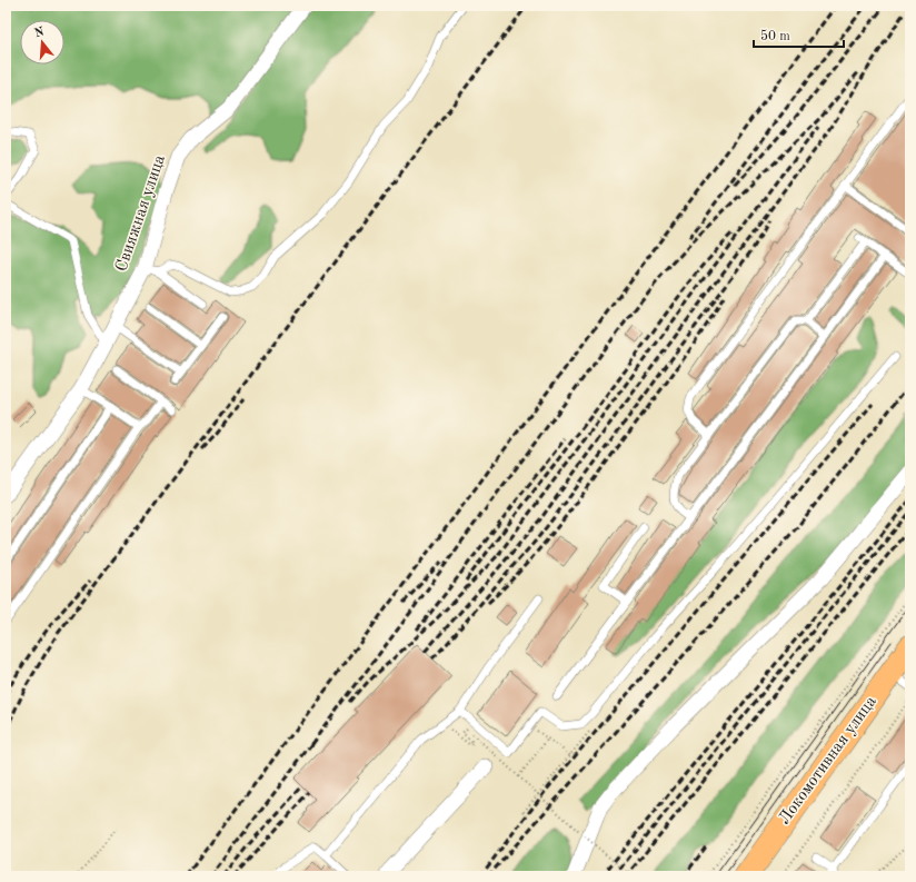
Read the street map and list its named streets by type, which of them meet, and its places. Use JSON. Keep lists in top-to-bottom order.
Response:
{
  "streets": {
    "main road": ["Локомотивная улица"],
    "street": ["Свияжная улица"]
  },
  "scale_bar": "50 m",
  "north": "top"
}
